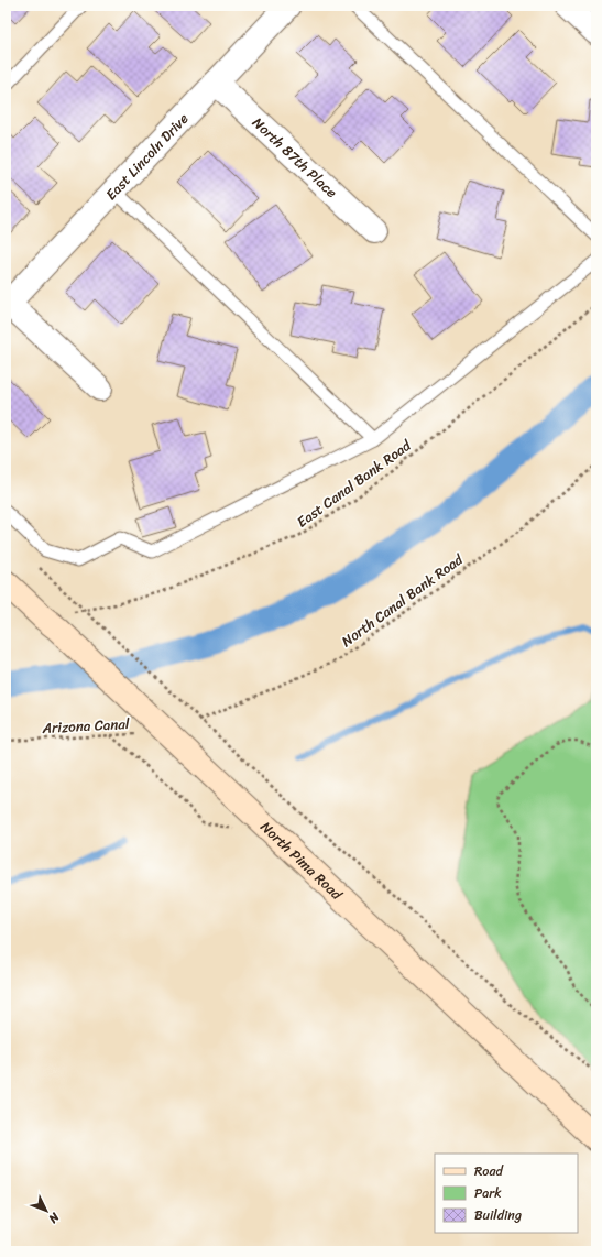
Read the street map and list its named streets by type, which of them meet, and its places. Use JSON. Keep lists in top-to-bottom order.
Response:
{
  "streets": {
    "main road": ["North Pima Road"],
    "street": ["East Lincoln Drive", "North 87th Place"],
    "path": ["East Canal Bank Road", "North Canal Bank Road", "Arizona Canal"]
  },
  "crossings": [
    ["East Lincoln Drive", "North 87th Place"],
    ["Arizona Canal", "North Pima Road"]
  ],
  "legend": ["Road", "Park", "Building"],
  "north": "bottom right"
}
